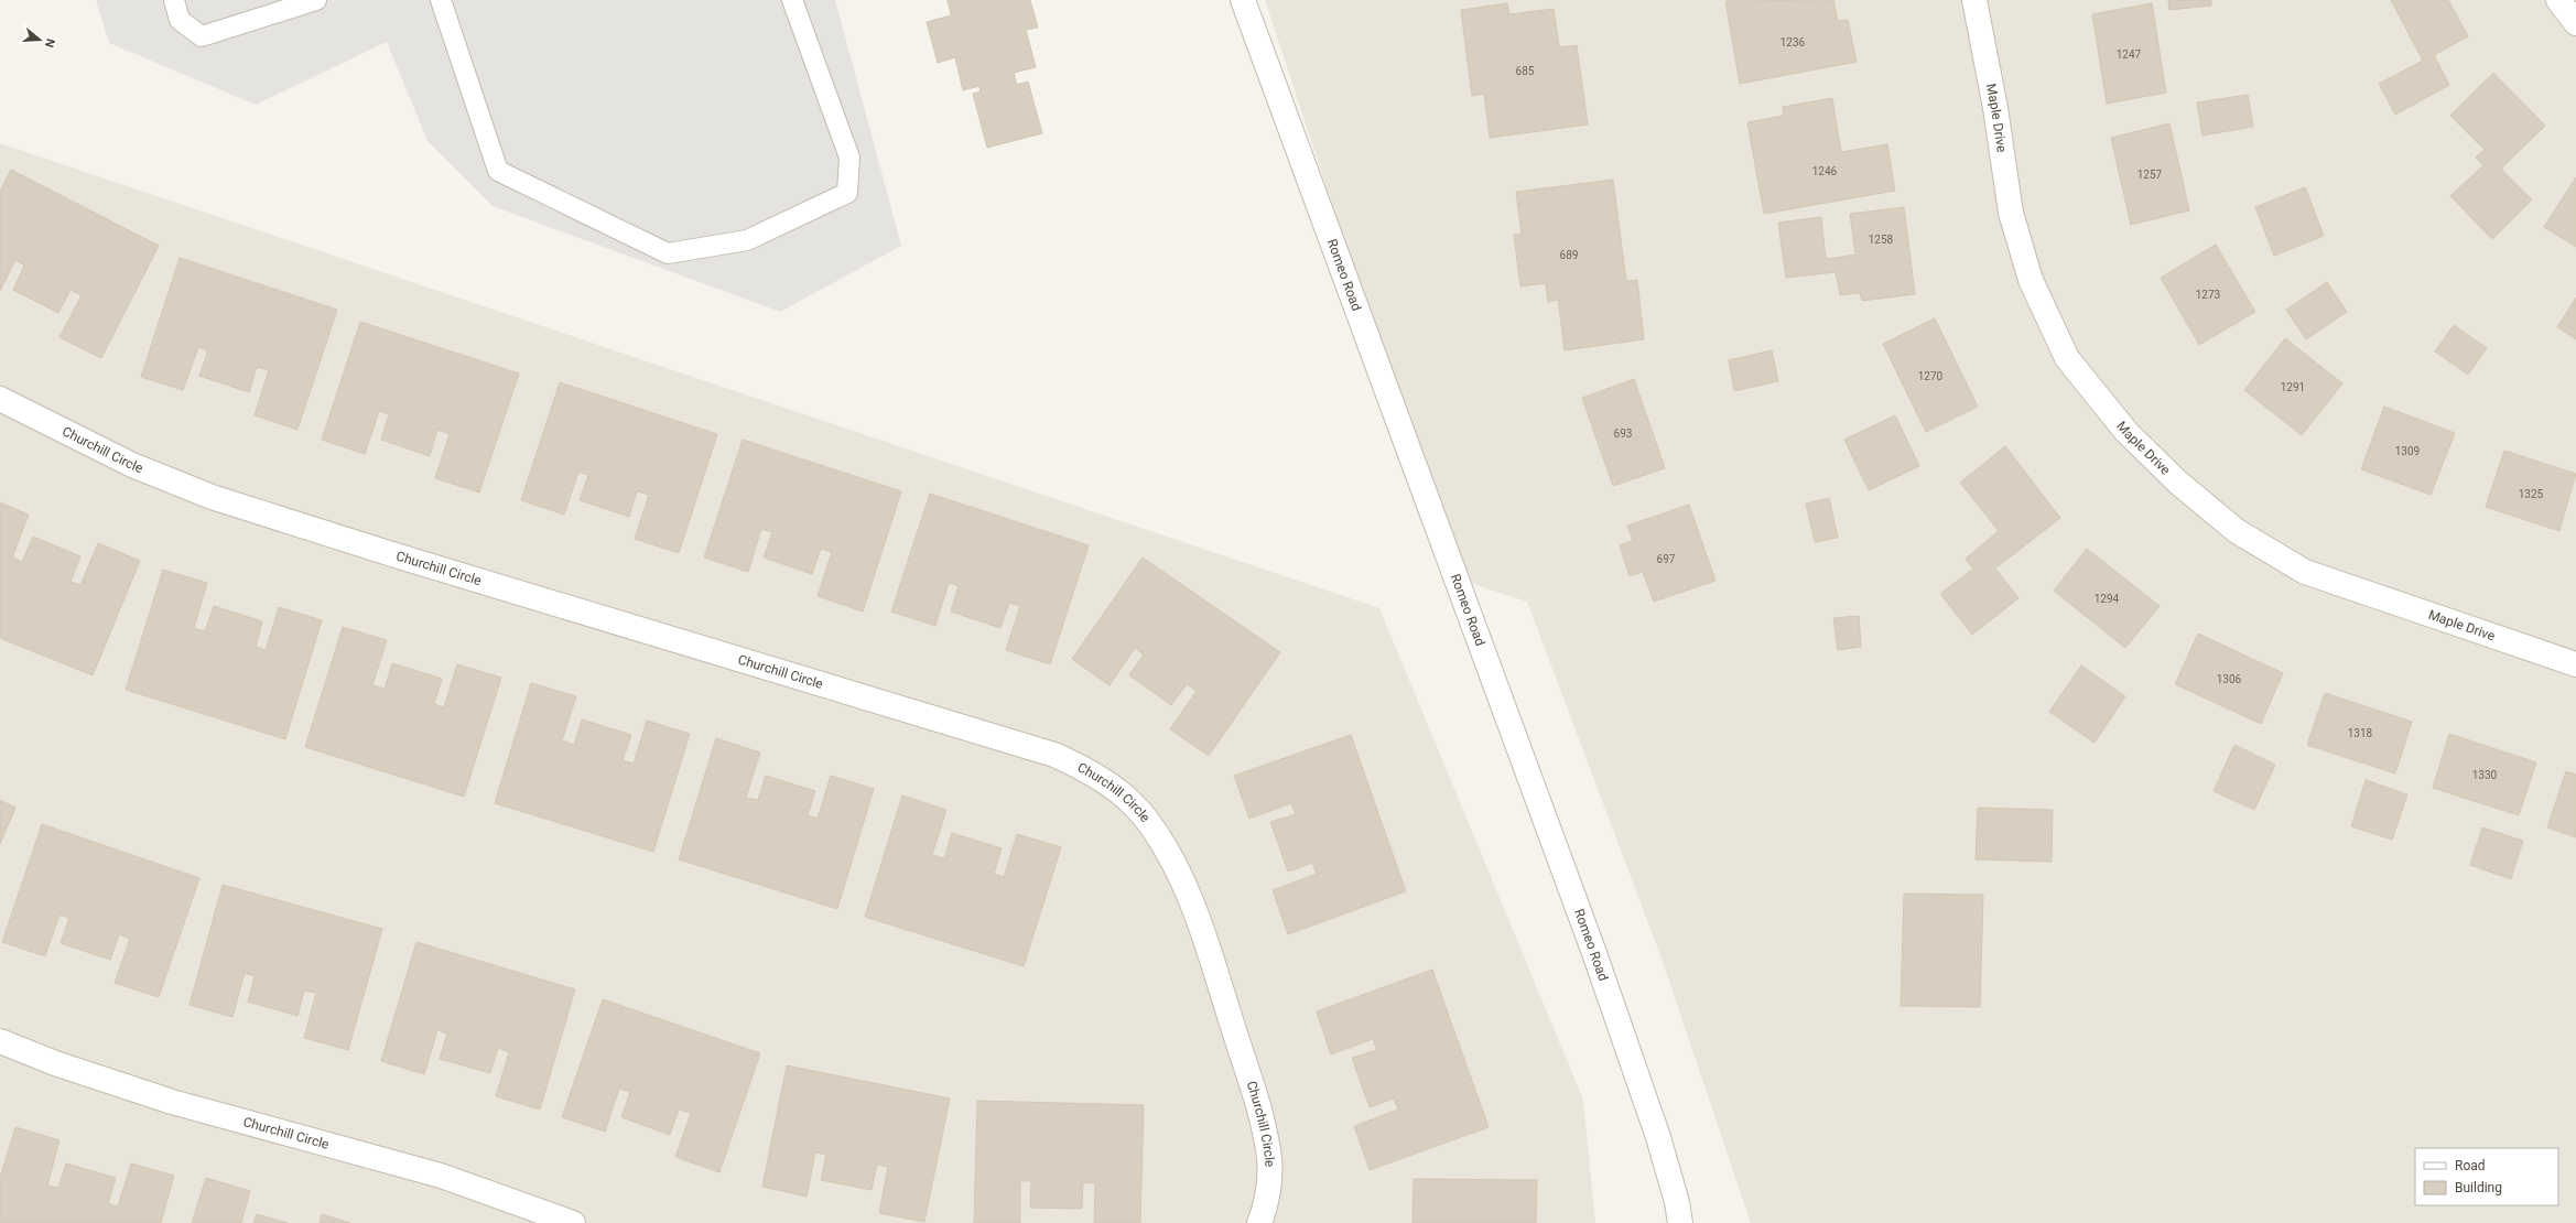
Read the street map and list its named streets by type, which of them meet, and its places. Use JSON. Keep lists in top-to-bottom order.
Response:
{
  "streets": {
    "street": ["Maple Drive", "Romeo Road", "Churchill Circle"]
  },
  "house_numbers": [
    "1236",
    "1247",
    "685",
    "1246",
    "1257",
    "1258",
    "689",
    "1273",
    "1270",
    "1291",
    "693",
    "1309",
    "1325",
    "697",
    "1294",
    "1306",
    "1318",
    "1330"
  ],
  "legend": ["Road", "Building"],
  "north": "right"
}
